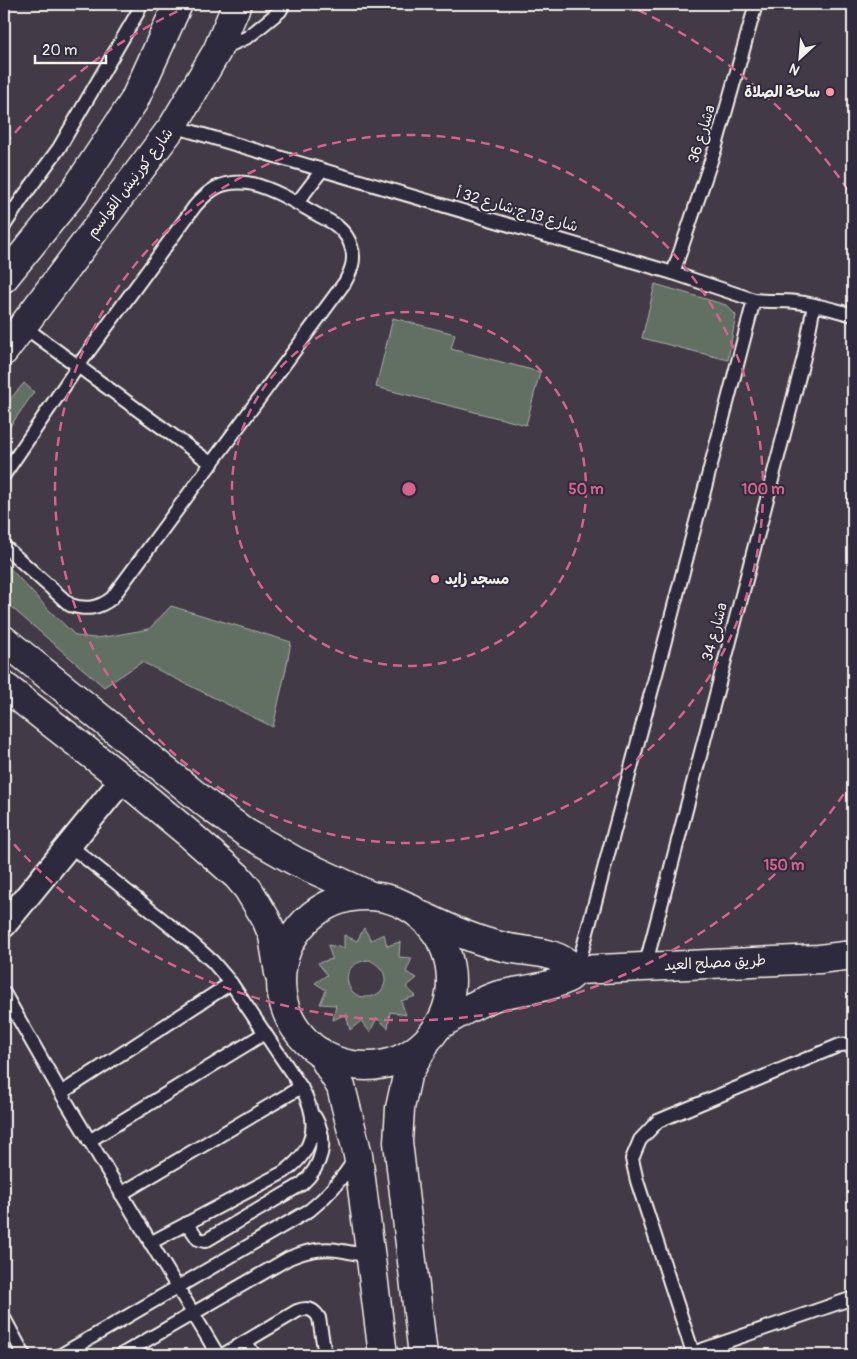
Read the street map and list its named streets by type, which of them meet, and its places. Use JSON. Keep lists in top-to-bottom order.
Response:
{
  "streets": {
    "street": ["شارع كورنيش القواسم", "طريق مصلح العيد"],
    "lane": ["شارع 36a", "شارع 13 ج;شارع 32 أ", "شارع 34a"]
  },
  "crossings": [
    ["شارع 36a", "شارع 13 ج;شارع 32 أ"],
    ["شارع كورنيش القواسم", "شارع 13 ج;شارع 32 أ"],
    ["شارع 13 ج;شارع 32 أ", "شارع 34a"],
    ["شارع 34a", "طريق مصلح العيد"]
  ],
  "places": ["ساحة الصلاة", "مسجد زايد"],
  "scale_bar": "20 m",
  "north": "bottom left",
  "rings": ["50 m", "100 m", "150 m"]
}
